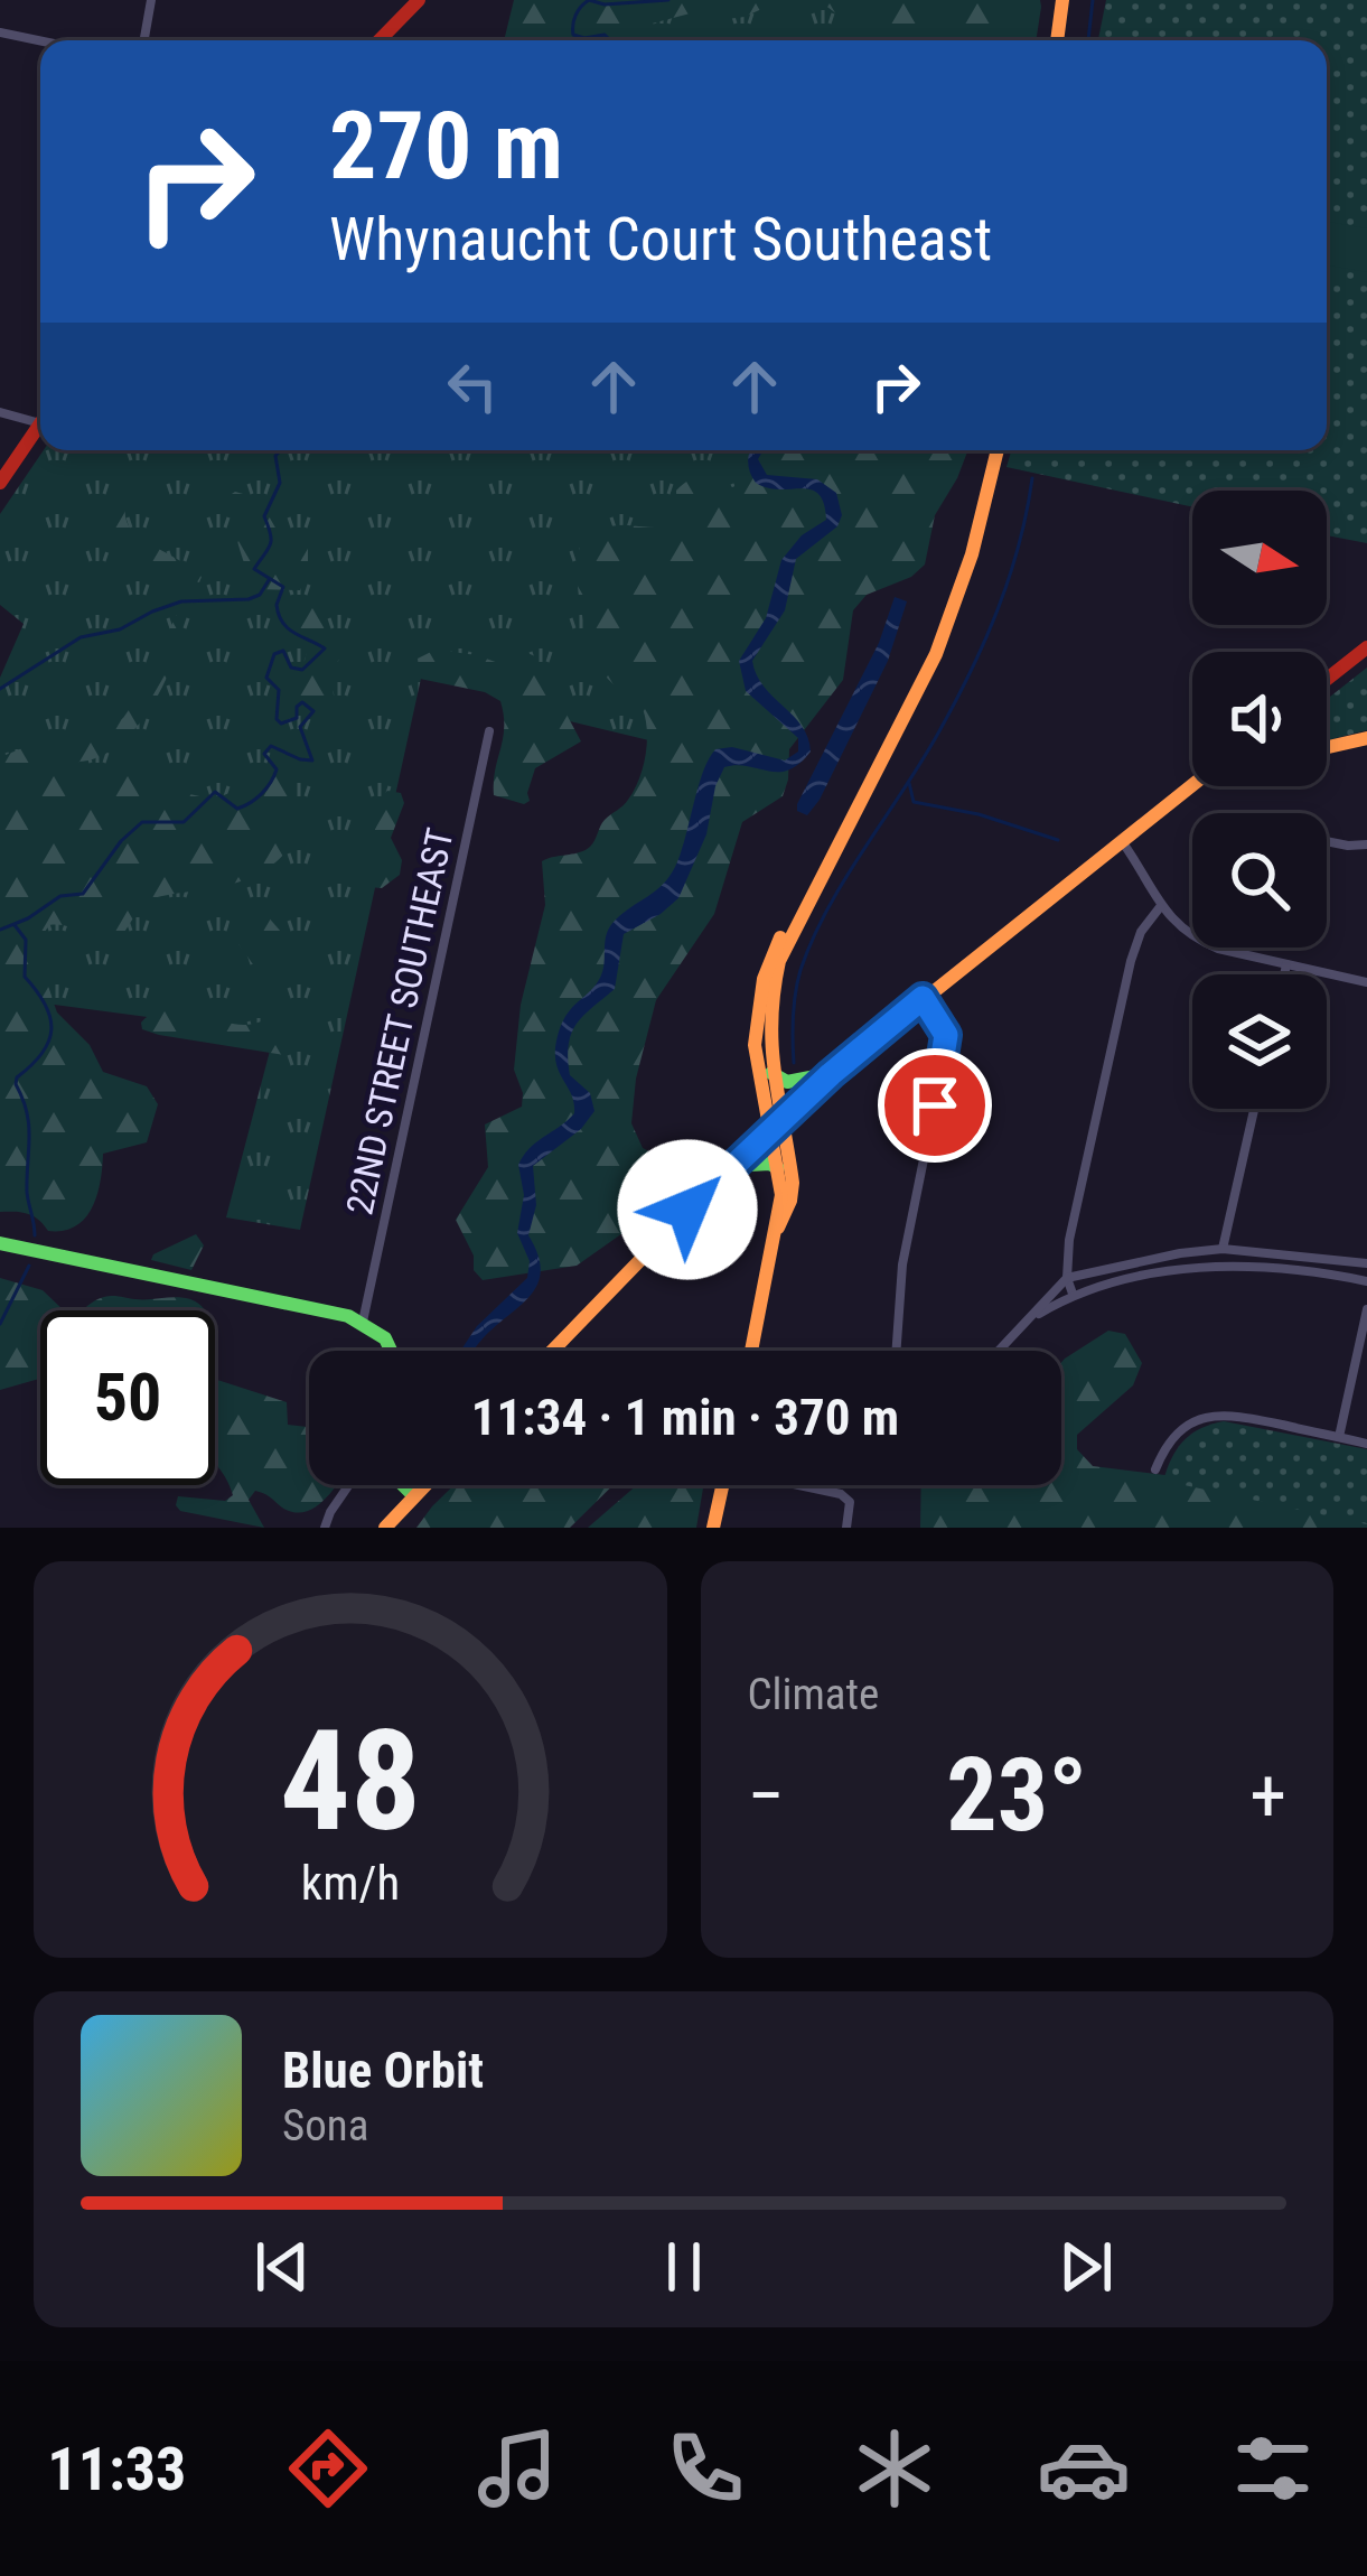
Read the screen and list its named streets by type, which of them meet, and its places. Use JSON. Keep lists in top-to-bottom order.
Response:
{
  "streets": {
    "street": ["22ND STREET SOUTHEAST"]
  },
  "north": "right",
  "page": {
    "turn": ["270 m", "Whynaucht Court Southeast"],
    "limit": "50",
    "trip": "11:34 · 1 min · 370 m",
    "tile": "Climate",
    "heat": ["−", "23°", "+"],
    "song": ["Blue Orbit", "Sona"],
    "tabs": "11:33",
    "gauge": ["48", "km/h"]
  }
}
